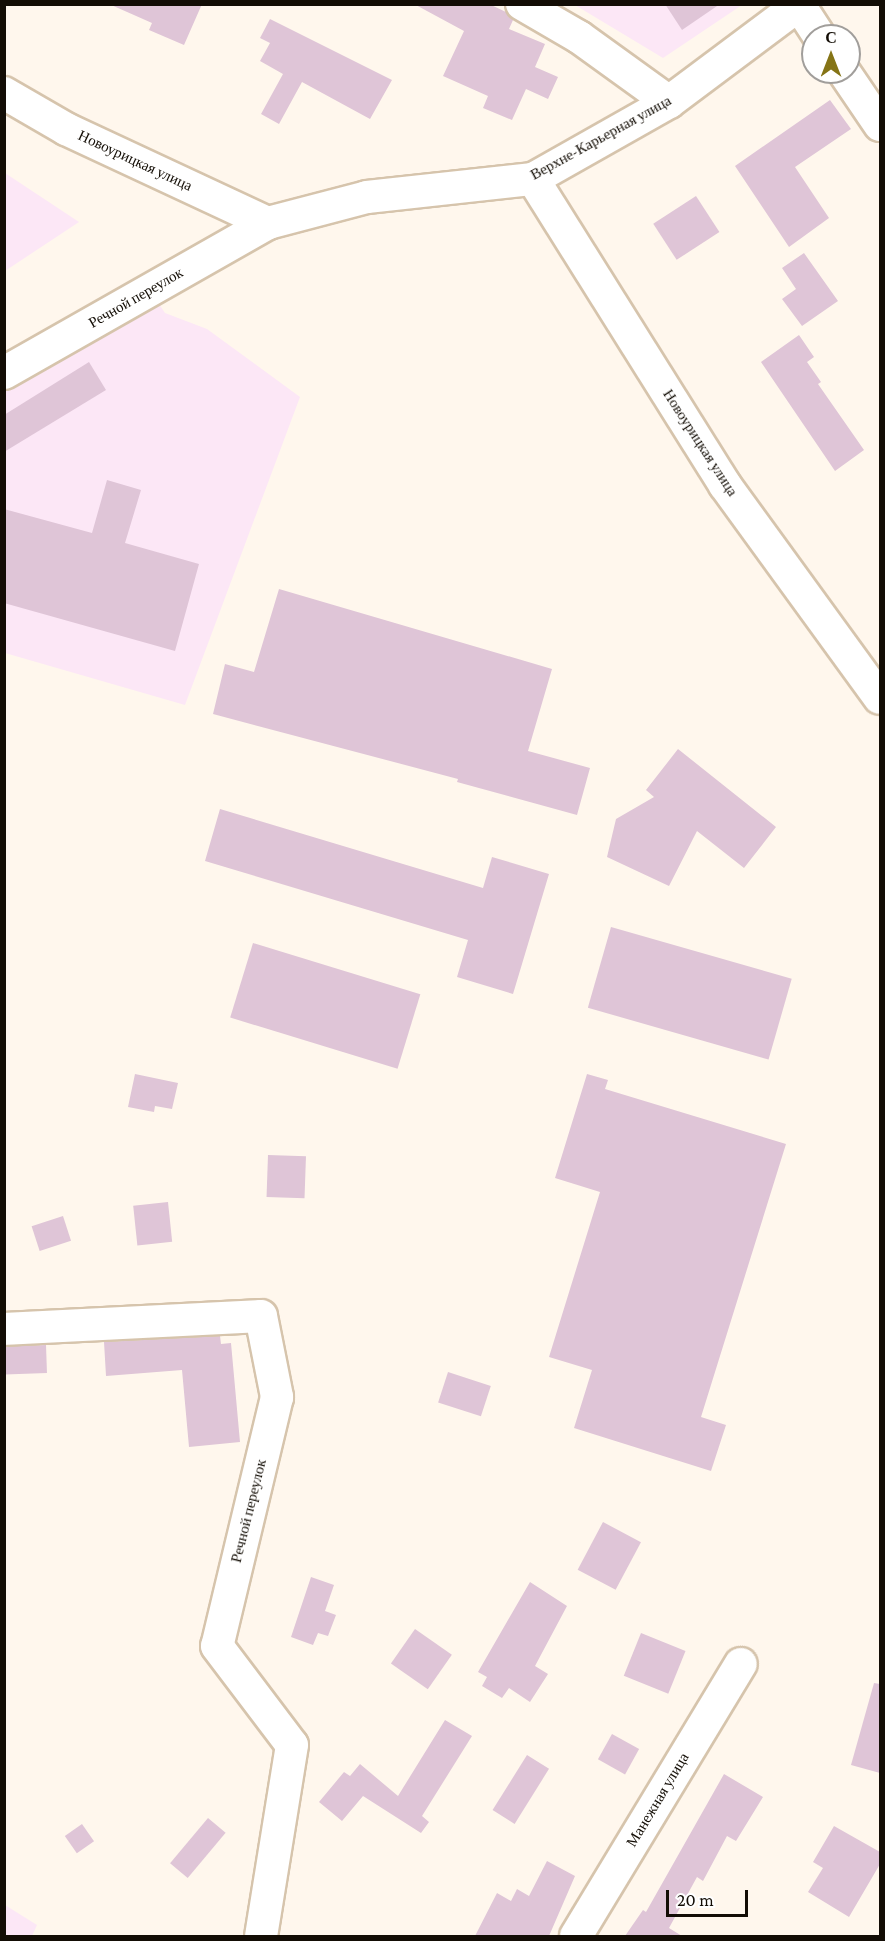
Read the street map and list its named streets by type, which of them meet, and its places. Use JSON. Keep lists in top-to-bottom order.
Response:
{
  "streets": {
    "street": [
      "Верхне-Карьерная улица",
      "Новоурицкая улица",
      "Речной переулок",
      "Манежная улица"
    ]
  },
  "crossings": [
    ["Верхне-Карьерная улица", "Новоурицкая улица"],
    ["Верхне-Карьерная улица", "Речной переулок"],
    ["Новоурицкая улица", "Речной переулок"]
  ],
  "scale_bar": "20 m",
  "north": "top"
}
